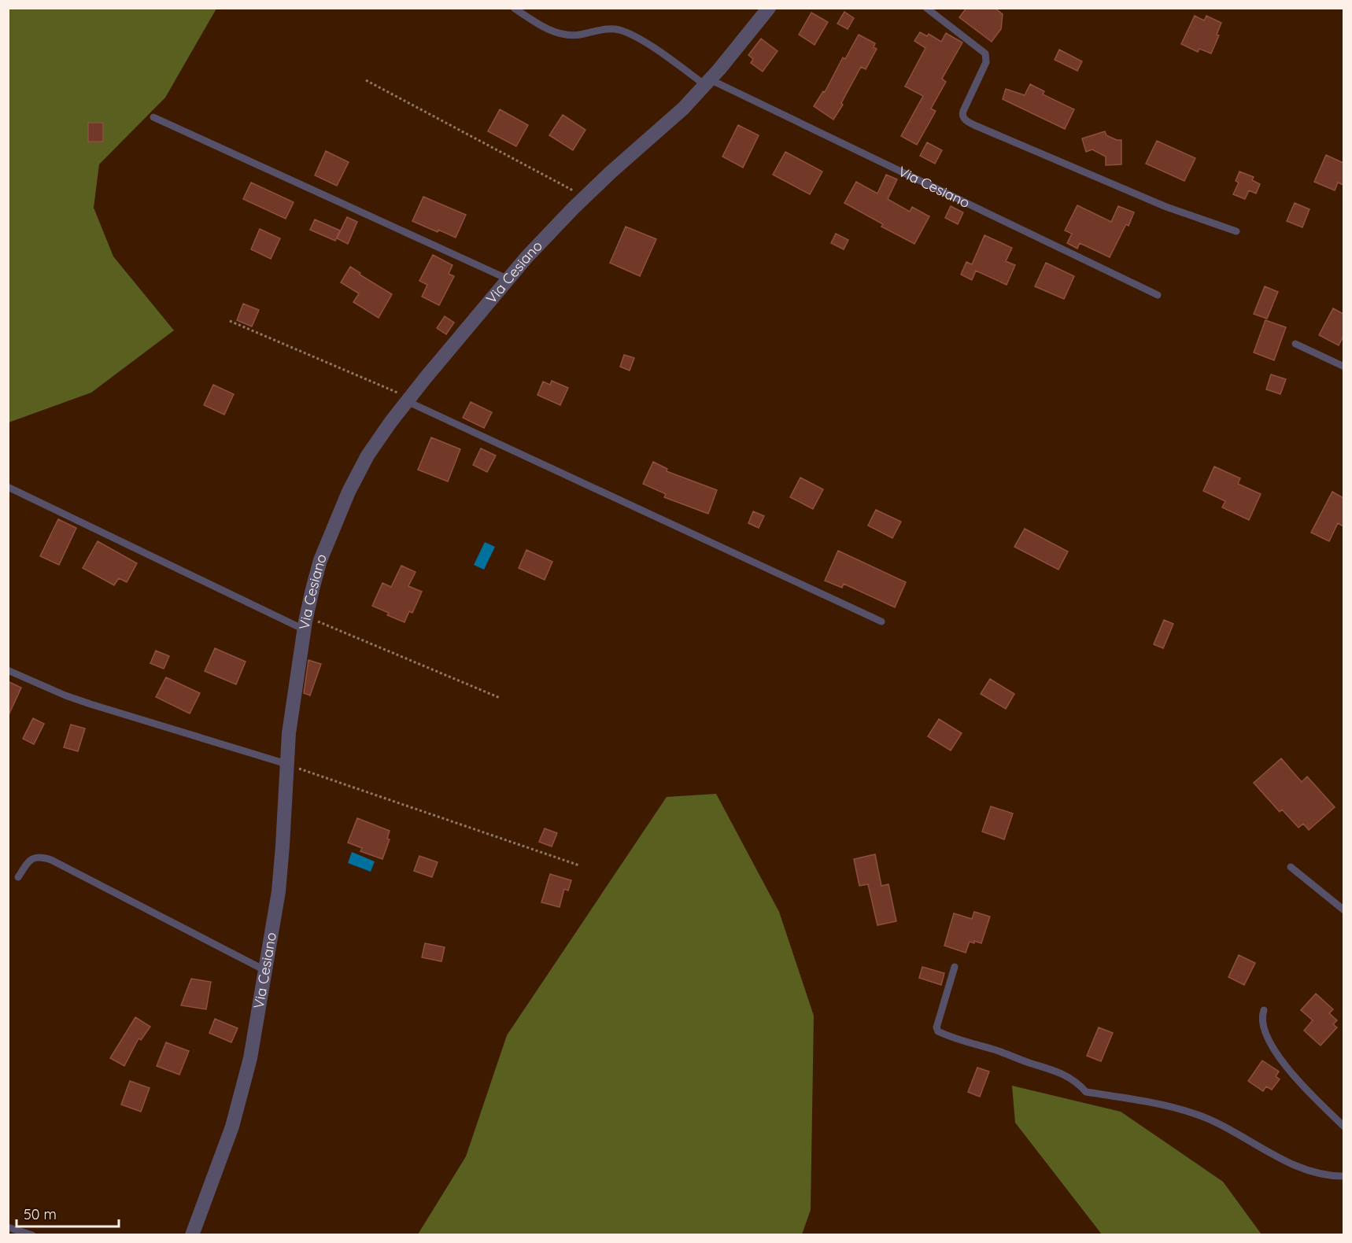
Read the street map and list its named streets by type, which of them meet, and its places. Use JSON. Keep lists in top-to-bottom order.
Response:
{
  "streets": {
    "street": ["Via Cesiano"]
  },
  "scale_bar": "50 m"
}
